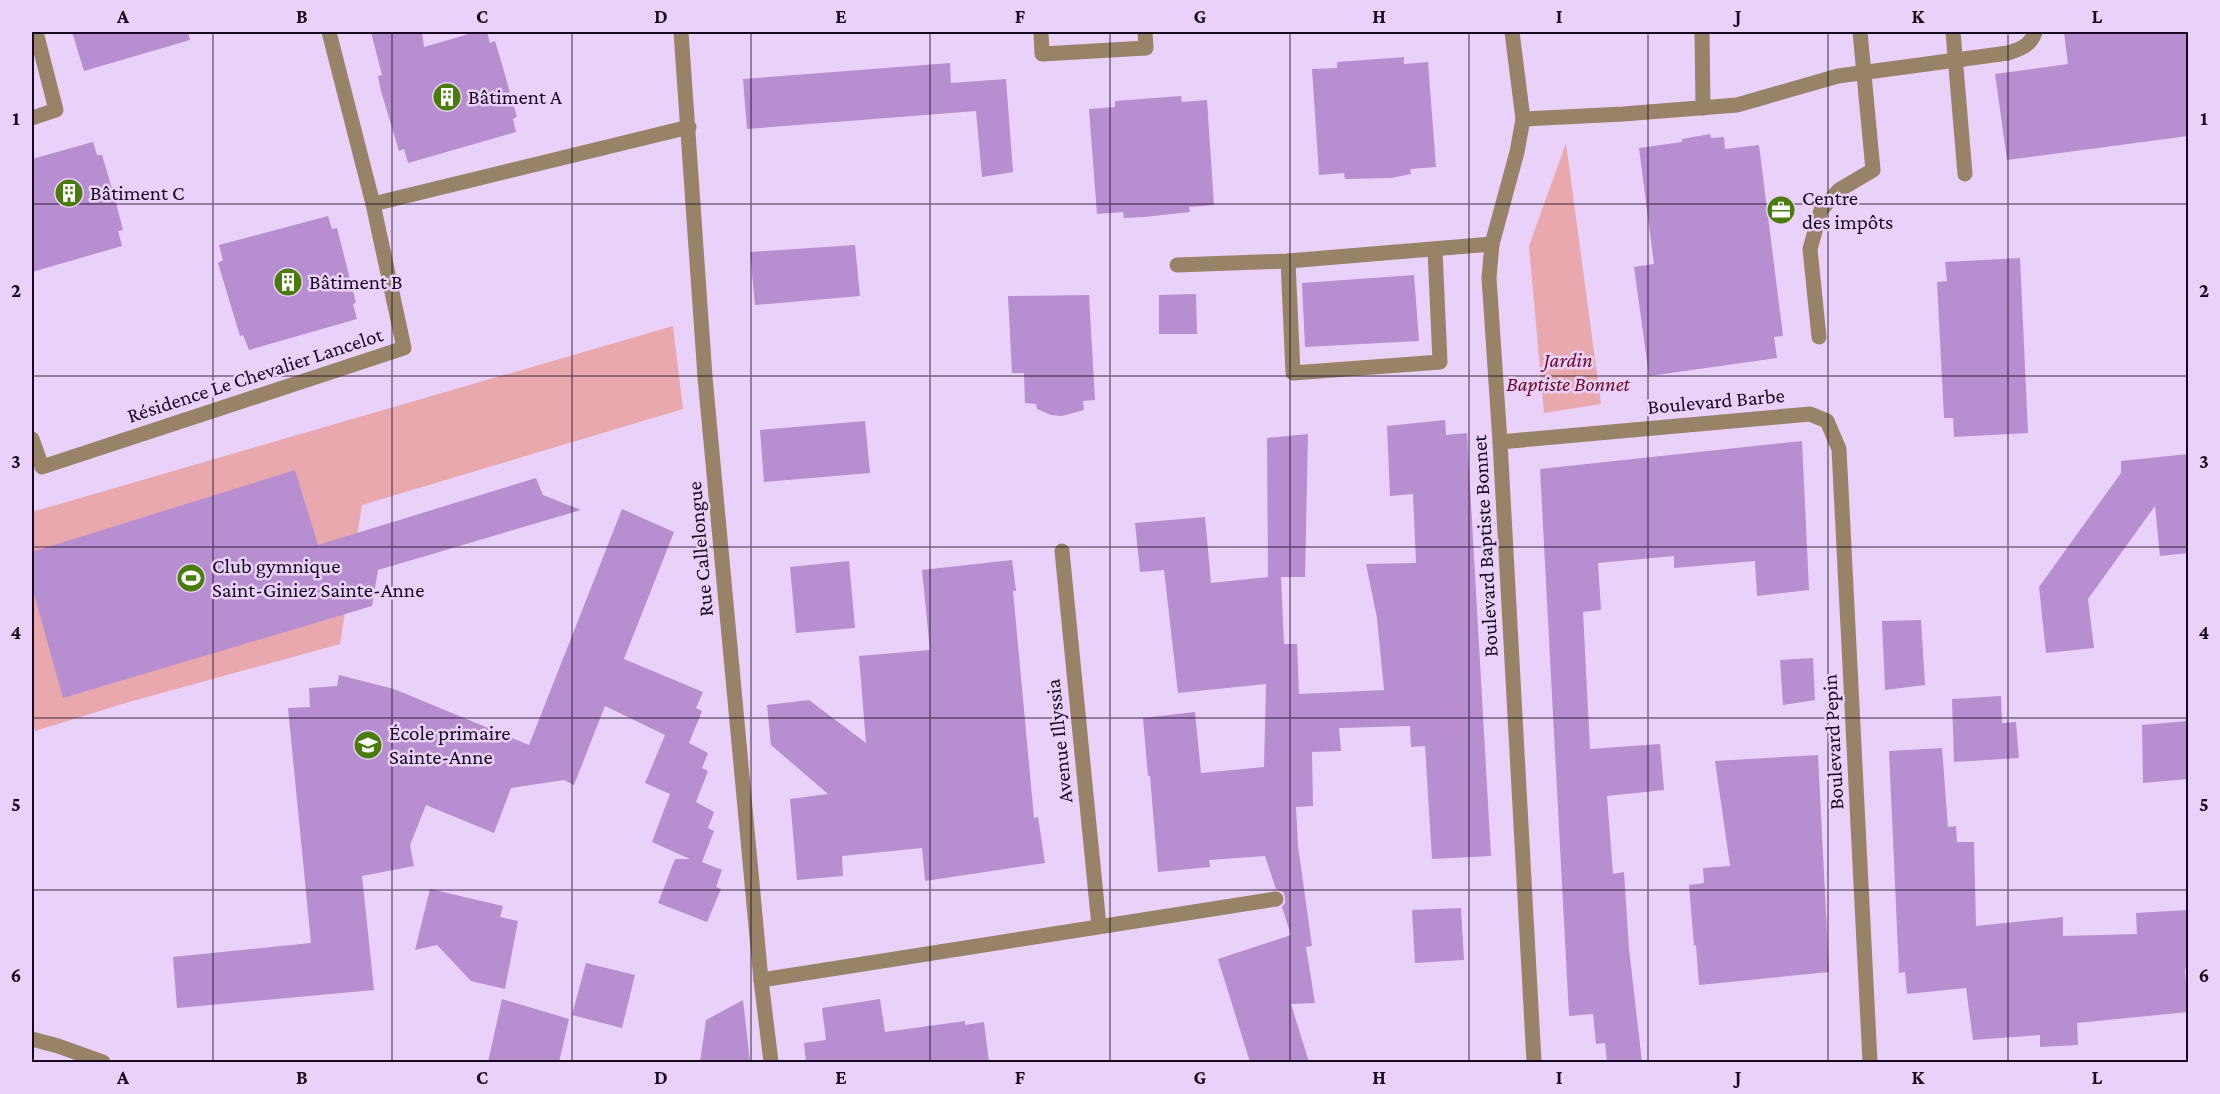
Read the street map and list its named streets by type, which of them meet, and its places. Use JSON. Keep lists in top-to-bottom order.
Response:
{
  "streets": {
    "street": [
      "Résidence Le Chevalier Lancelot",
      "Boulevard Barbe",
      "Boulevard Baptiste Bonnet",
      "Rue Callelongue",
      "Avenue Illyssia",
      "Boulevard Pepin"
    ]
  },
  "crossings": [
    ["Boulevard Barbe", "Boulevard Baptiste Bonnet"],
    ["Boulevard Barbe", "Boulevard Pepin"]
  ],
  "parks": ["Jardin Baptiste Bonnet"],
  "places": {
    "building": ["Bâtiment A", "Bâtiment C", "Bâtiment B"],
    "office": ["Centre des impôts"],
    "sports": ["Club gymnique Saint-Giniez Sainte-Anne"],
    "school or university": ["École primaire Sainte-Anne"]
  },
  "grid": {
    "columns": [
      "A",
      "B",
      "C",
      "D",
      "E",
      "F",
      "G",
      "H",
      "I",
      "J",
      "K",
      "L"
    ],
    "rows": [
      "1",
      "2",
      "3",
      "4",
      "5",
      "6"
    ]
  }
}
